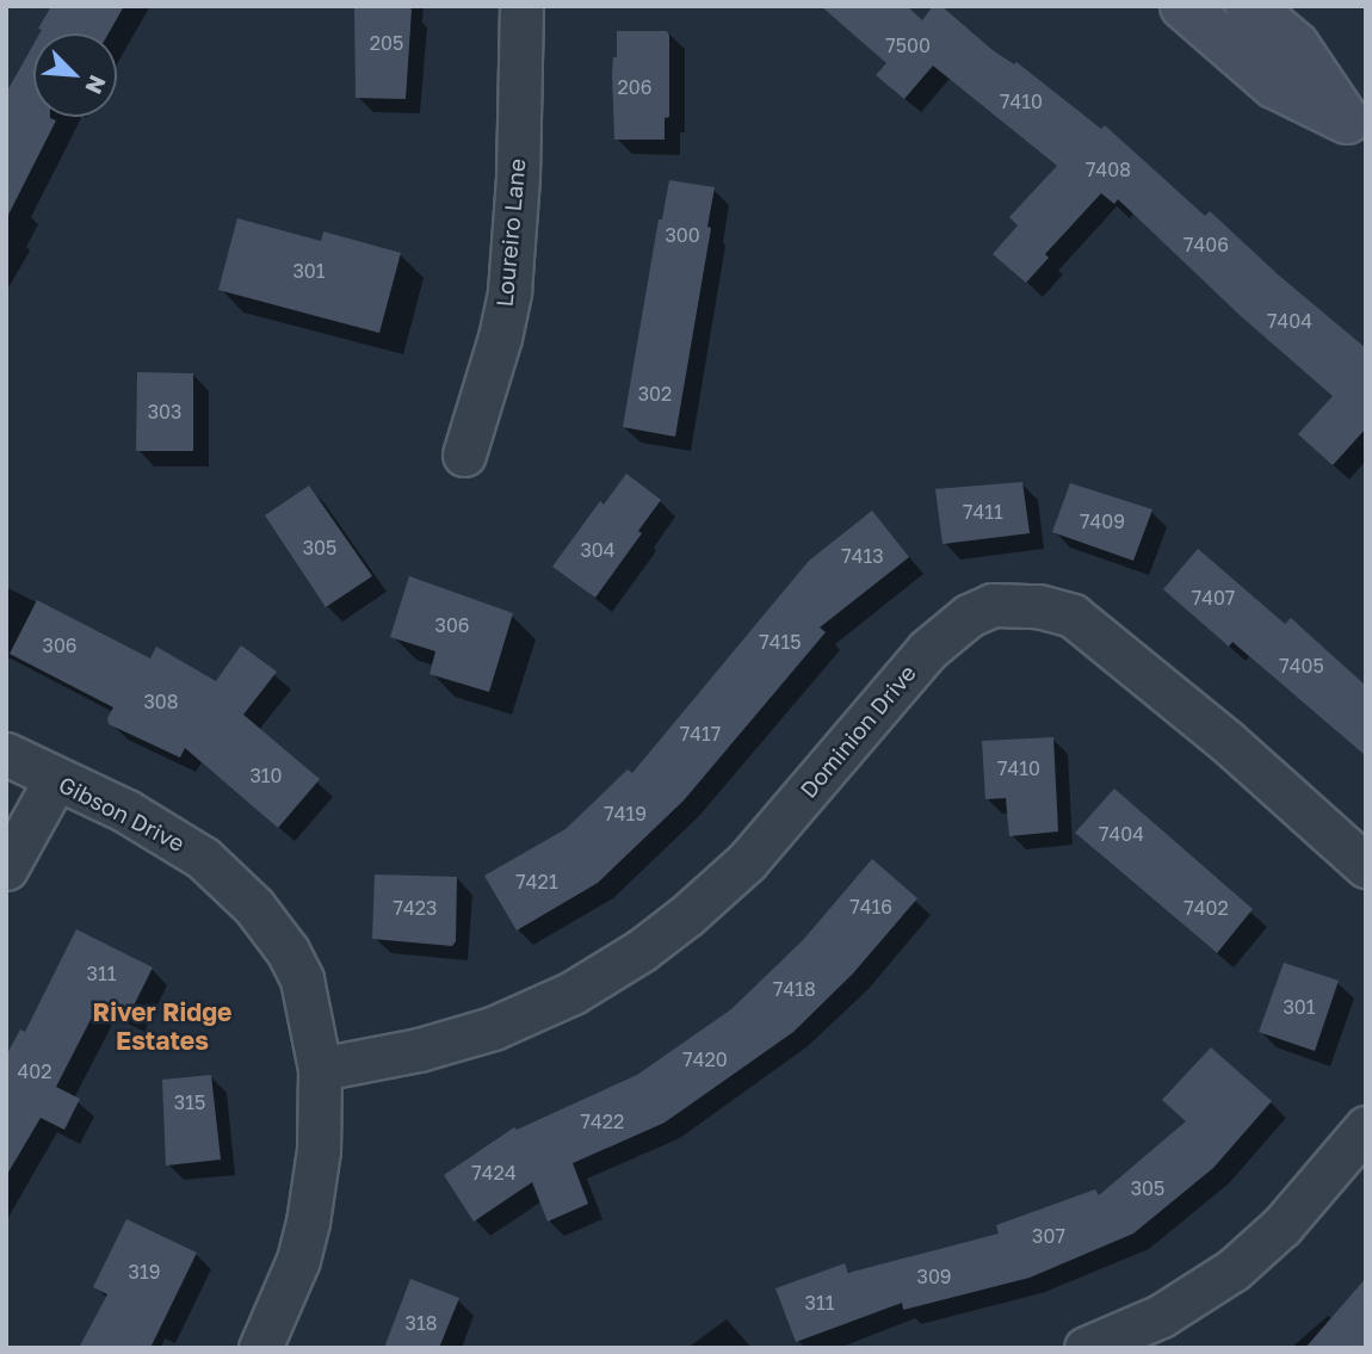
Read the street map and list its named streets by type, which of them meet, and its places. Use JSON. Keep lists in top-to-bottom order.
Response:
{
  "streets": {
    "street": ["Loureiro Lane", "Dominion Drive", "Gibson Drive"]
  },
  "crossings": [
    ["Dominion Drive", "Gibson Drive"]
  ],
  "districts": ["River Ridge Estates"],
  "house_numbers": [
    "205",
    "7500",
    "206",
    "7410",
    "7408",
    "300",
    "7406",
    "301",
    "7404",
    "302",
    "303",
    "7411",
    "7409",
    "305",
    "304",
    "7413",
    "7407",
    "306",
    "7415",
    "306",
    "7405",
    "308",
    "7417",
    "7410",
    "310",
    "7419",
    "7404",
    "7421",
    "7416",
    "7423",
    "7402",
    "311",
    "7418",
    "301",
    "7420",
    "402",
    "315",
    "7422",
    "7424",
    "305",
    "307",
    "319",
    "309",
    "311",
    "318"
  ],
  "north": "bottom right"
}
